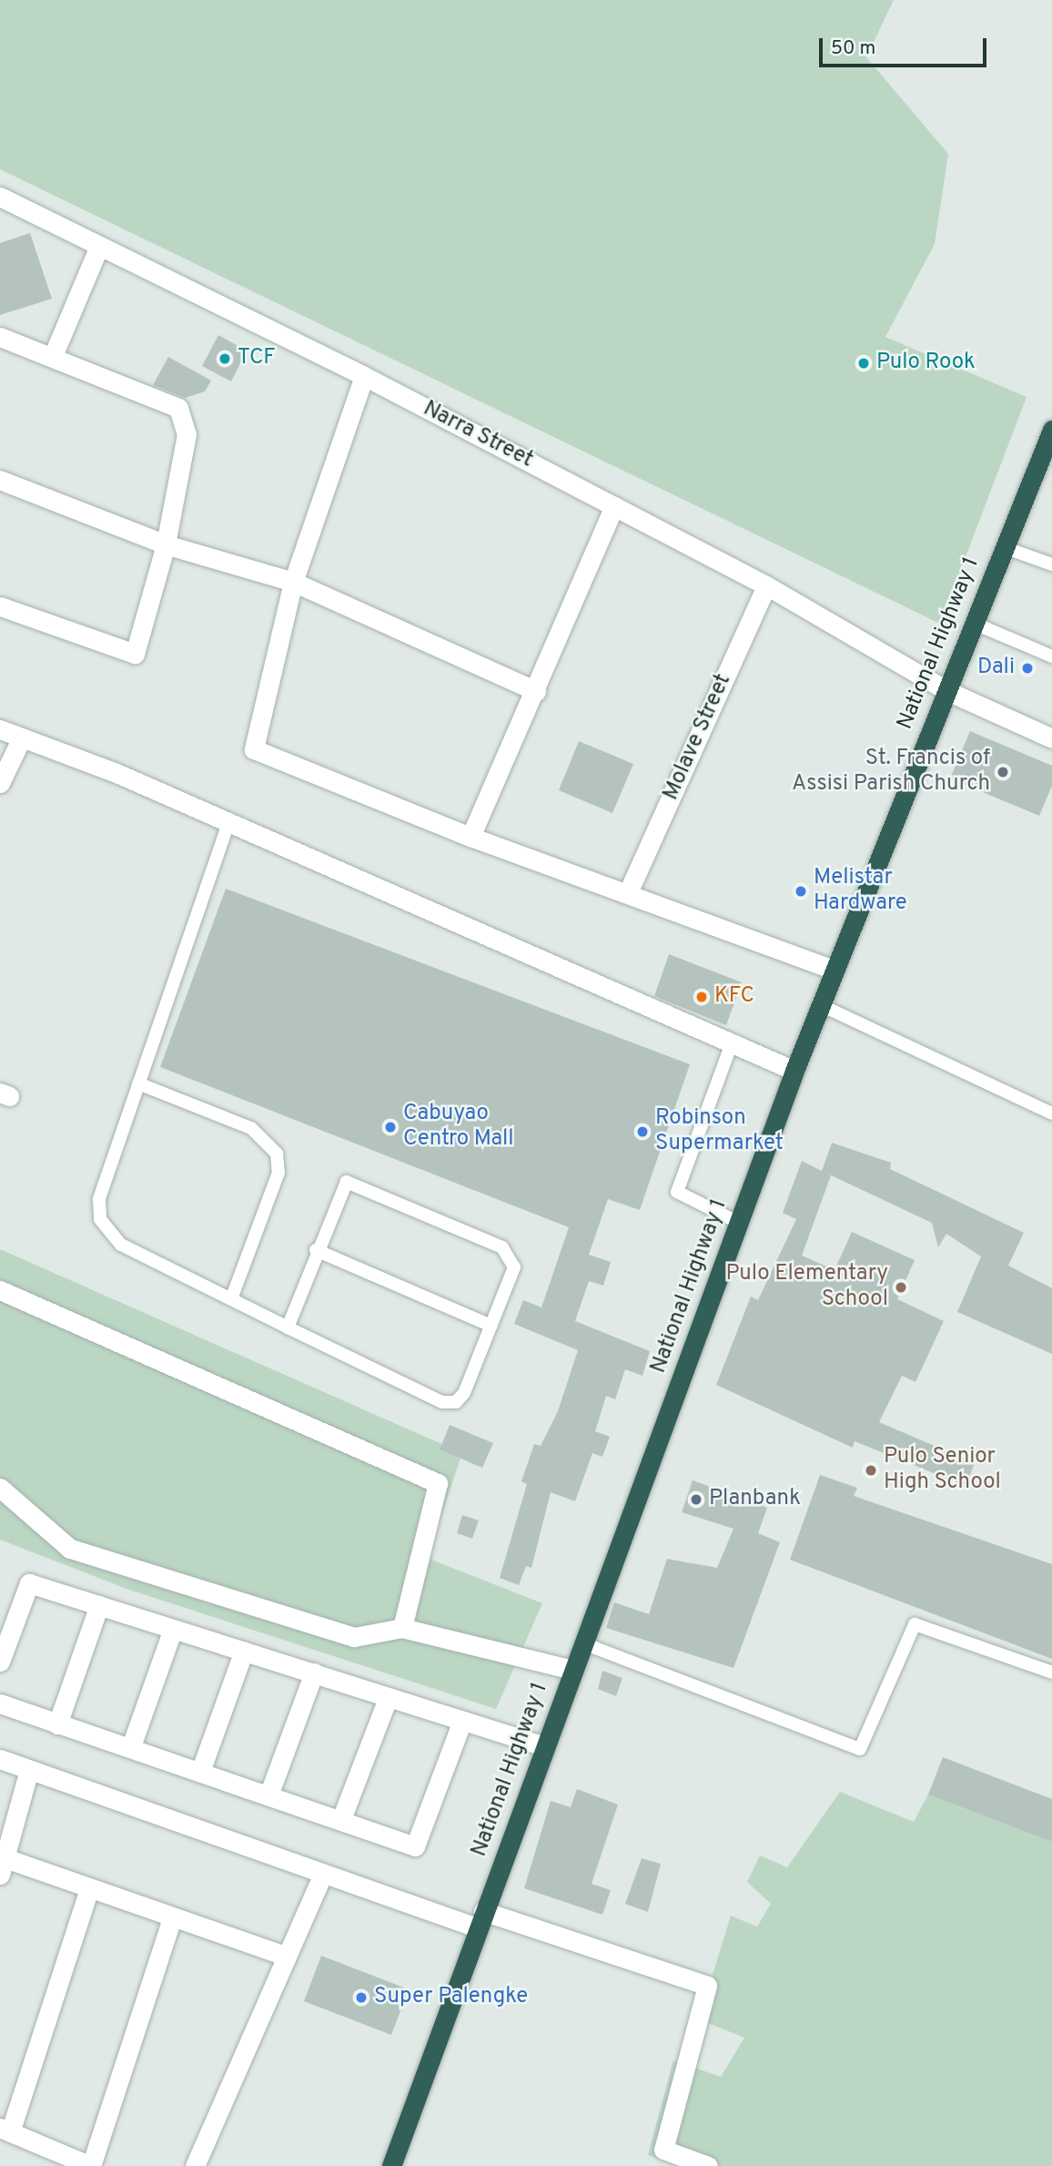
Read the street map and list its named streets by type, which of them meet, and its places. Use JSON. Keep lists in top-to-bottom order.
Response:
{
  "streets": {
    "highway": ["National Highway 1"],
    "street": ["Narra Street", "Molave Street"]
  },
  "crossings": [
    ["Narra Street", "National Highway 1"],
    ["Narra Street", "Molave Street"]
  ],
  "places": [
    "TCF",
    "Pulo Rook",
    "Dali",
    "St. Francis of Assisi Parish Church",
    "Melistar Hardware",
    "KFC",
    "Cabuyao Centro Mall",
    "Robinson Supermarket",
    "Pulo Elementary School",
    "Pulo Senior High School",
    "Planbank",
    "Super Palengke"
  ],
  "scale_bar": "50 m"
}
